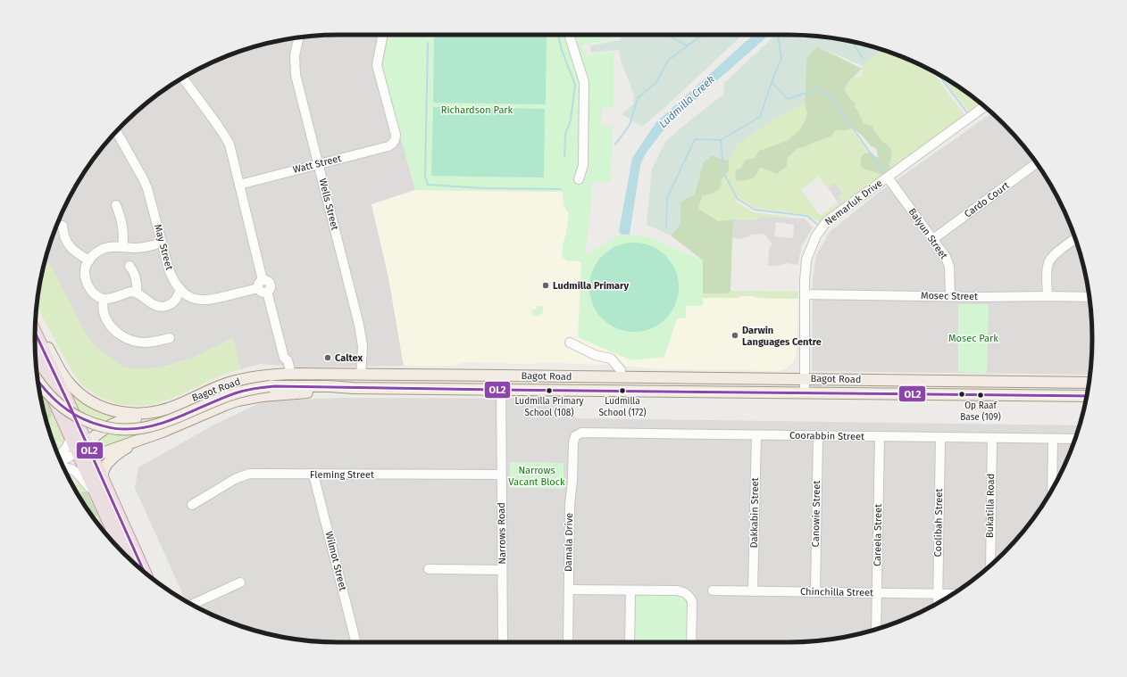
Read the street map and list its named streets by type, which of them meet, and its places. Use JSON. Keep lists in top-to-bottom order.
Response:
{
  "streets": {
    "main road": ["Bagot Road"],
    "street": [
      "Watt Street",
      "Cardo Court",
      "Nemarluk Drive",
      "Wells Street",
      "Balyun Street",
      "May Street",
      "Mosec Street",
      "Coorabbin Street",
      "Fleming Street",
      "Bukatilla Road",
      "Dakkabin Street",
      "Canowie Street",
      "Coolibah Street",
      "Narrows Road",
      "Careela Street",
      "Damala Drive",
      "Wilmot Street",
      "Chinchilla Street"
    ]
  },
  "crossings": [
    ["Watt Street", "Wells Street"],
    ["Cardo Court", "Balyun Street"],
    ["Nemarluk Drive", "Balyun Street"],
    ["Nemarluk Drive", "Mosec Street"],
    ["Nemarluk Drive", "Bagot Road"],
    ["Wells Street", "Bagot Road"],
    ["Balyun Street", "Mosec Street"],
    ["Bagot Road", "Narrows Road"],
    ["Coorabbin Street", "Bukatilla Road"],
    ["Coorabbin Street", "Dakkabin Street"],
    ["Coorabbin Street", "Canowie Street"],
    ["Coorabbin Street", "Coolibah Street"],
    ["Coorabbin Street", "Careela Street"],
    ["Coorabbin Street", "Damala Drive"],
    ["Fleming Street", "Narrows Road"],
    ["Fleming Street", "Wilmot Street"],
    ["Dakkabin Street", "Chinchilla Street"],
    ["Canowie Street", "Chinchilla Street"],
    ["Coolibah Street", "Chinchilla Street"],
    ["Careela Street", "Chinchilla Street"]
  ],
  "water": ["Ludmilla Creek"],
  "parks": ["Richardson Park", "Mosec Park", "Narrows Vacant Block"],
  "places": [
    "Ludmilla Primary",
    "Darwin Languages Centre",
    "Caltex",
    "Ludmilla Primary School (108)",
    "Ludmilla School (172)",
    "Op Raaf Base (109)"
  ],
  "lines": ["transit line OL2"]
}
